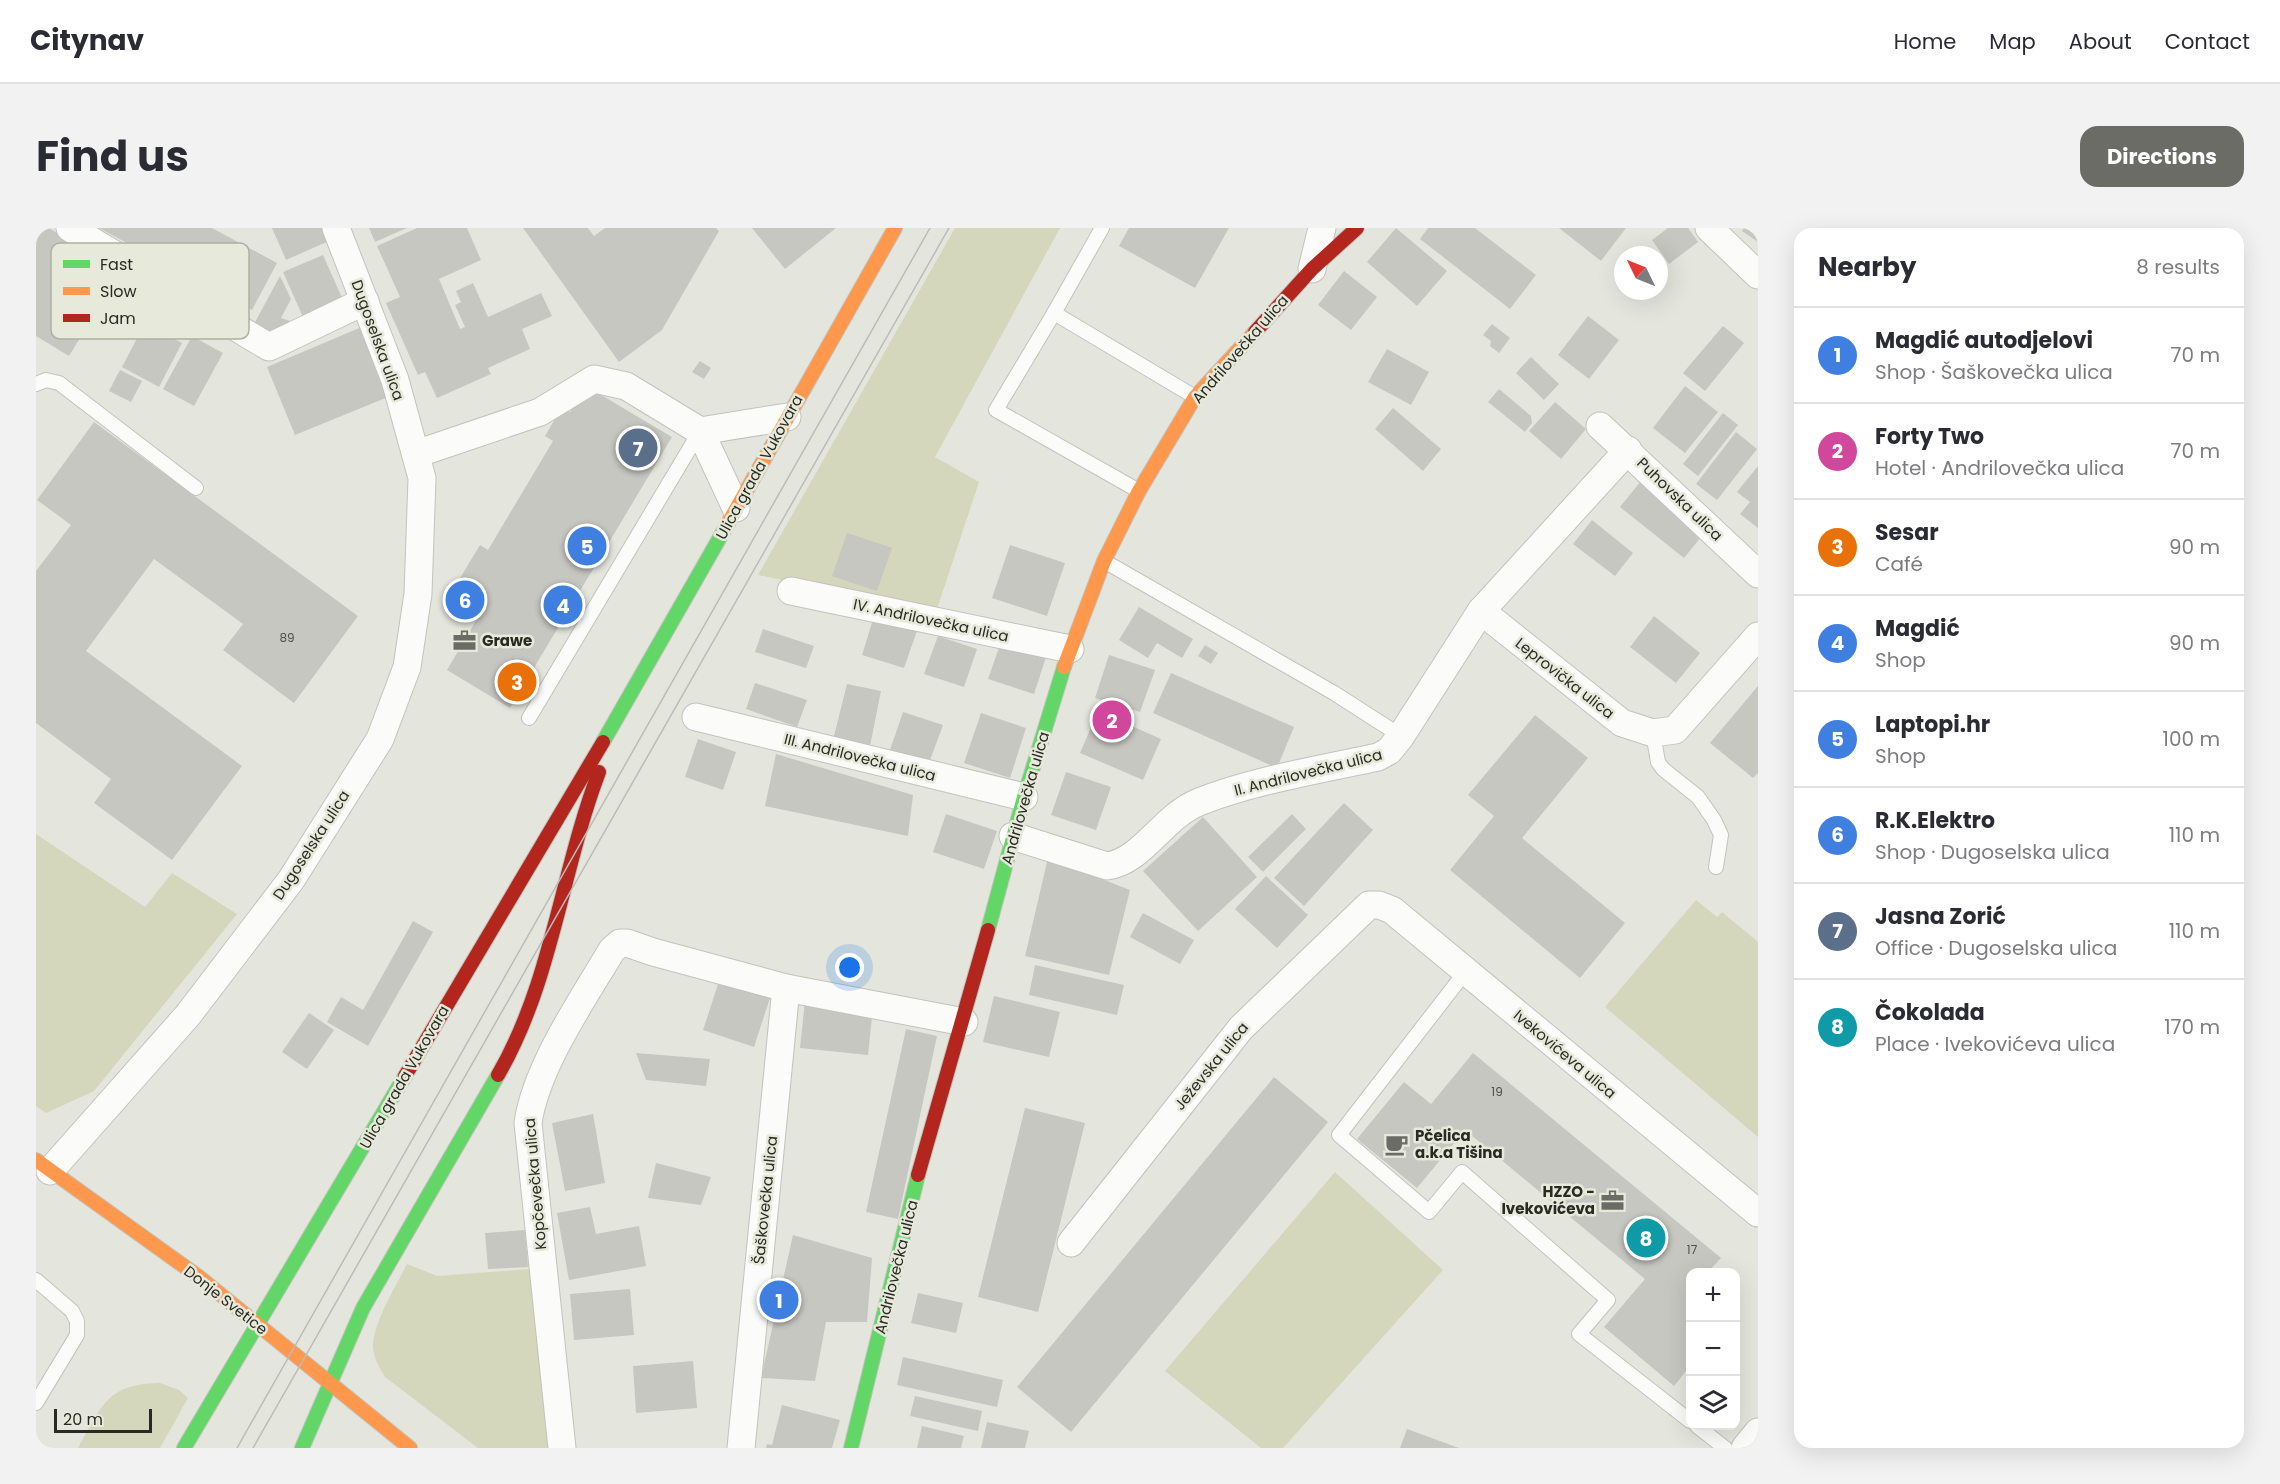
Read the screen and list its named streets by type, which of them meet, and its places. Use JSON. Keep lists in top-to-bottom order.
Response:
{
  "streets": {
    "street": [
      "Dugoselska ulica",
      "Andrilovečka ulica",
      "Ulica grada Vukovara",
      "Puhovska ulica",
      "IV. Andrilovečka ulica",
      "Leprovička ulica",
      "III. Andrilovečka ulica",
      "II. Andrilovečka ulica",
      "Ivekovićeva ulica",
      "Ježevska ulica",
      "Kopčevečka ulica",
      "Šaškovečka ulica",
      "Donje Svetice"
    ]
  },
  "crossings": [
    ["Dugoselska ulica", "Donje Svetice"],
    ["Andrilovečka ulica", "IV. Andrilovečka ulica"],
    ["Andrilovečka ulica", "III. Andrilovečka ulica"],
    ["Andrilovečka ulica", "II. Andrilovečka ulica"],
    ["Ulica grada Vukovara", "Donje Svetice"],
    ["Puhovska ulica", "II. Andrilovečka ulica"],
    ["Leprovička ulica", "II. Andrilovečka ulica"],
    ["Ivekovićeva ulica", "Ježevska ulica"],
    ["Kopčevečka ulica", "Šaškovečka ulica"]
  ],
  "places": {
    "office": ["Grawe", "HZZO - Ivekovićeva"],
    "cafe": ["Pčelica a.k.a Tišina"]
  },
  "house_numbers": ["89", "19", "17"],
  "legend": ["Fast", "Slow", "Jam"],
  "scale_bar": "20 m",
  "north": "top left",
  "page": {
    "header": "Citynav",
    "nav": [
      "Home",
      "Map",
      "About",
      "Contact"
    ],
    "title": "Find us",
    "buttons": "Directions",
    "heading": ["Nearby", "8 results"],
    "list": [
      {
        "mark": "1",
        "name": "Magdić autodjelovi",
        "note": "Shop · Šaškovečka ulica",
        "value": "70 m"
      },
      {
        "mark": "2",
        "name": "Forty Two",
        "note": "Hotel · Andrilovečka ulica",
        "value": "70 m"
      },
      {
        "mark": "3",
        "name": "Sesar",
        "note": "Café",
        "value": "90 m"
      },
      {
        "mark": "4",
        "name": "Magdić",
        "note": "Shop",
        "value": "90 m"
      },
      {
        "mark": "5",
        "name": "Laptopi.hr",
        "note": "Shop",
        "value": "100 m"
      },
      {
        "mark": "6",
        "name": "R.K.Elektro",
        "note": "Shop · Dugoselska ulica",
        "value": "110 m"
      },
      {
        "mark": "7",
        "name": "Jasna Zorić",
        "note": "Office · Dugoselska ulica",
        "value": "110 m"
      },
      {
        "mark": "8",
        "name": "Čokolada",
        "note": "Place · Ivekovićeva ulica",
        "value": "170 m"
      }
    ],
    "pins": [
      "7",
      "5",
      "6",
      "4",
      "3",
      "2",
      "8",
      "1"
    ],
    "map_buttons": ["+", "−"],
    "scale": "20 m"
  }
}
